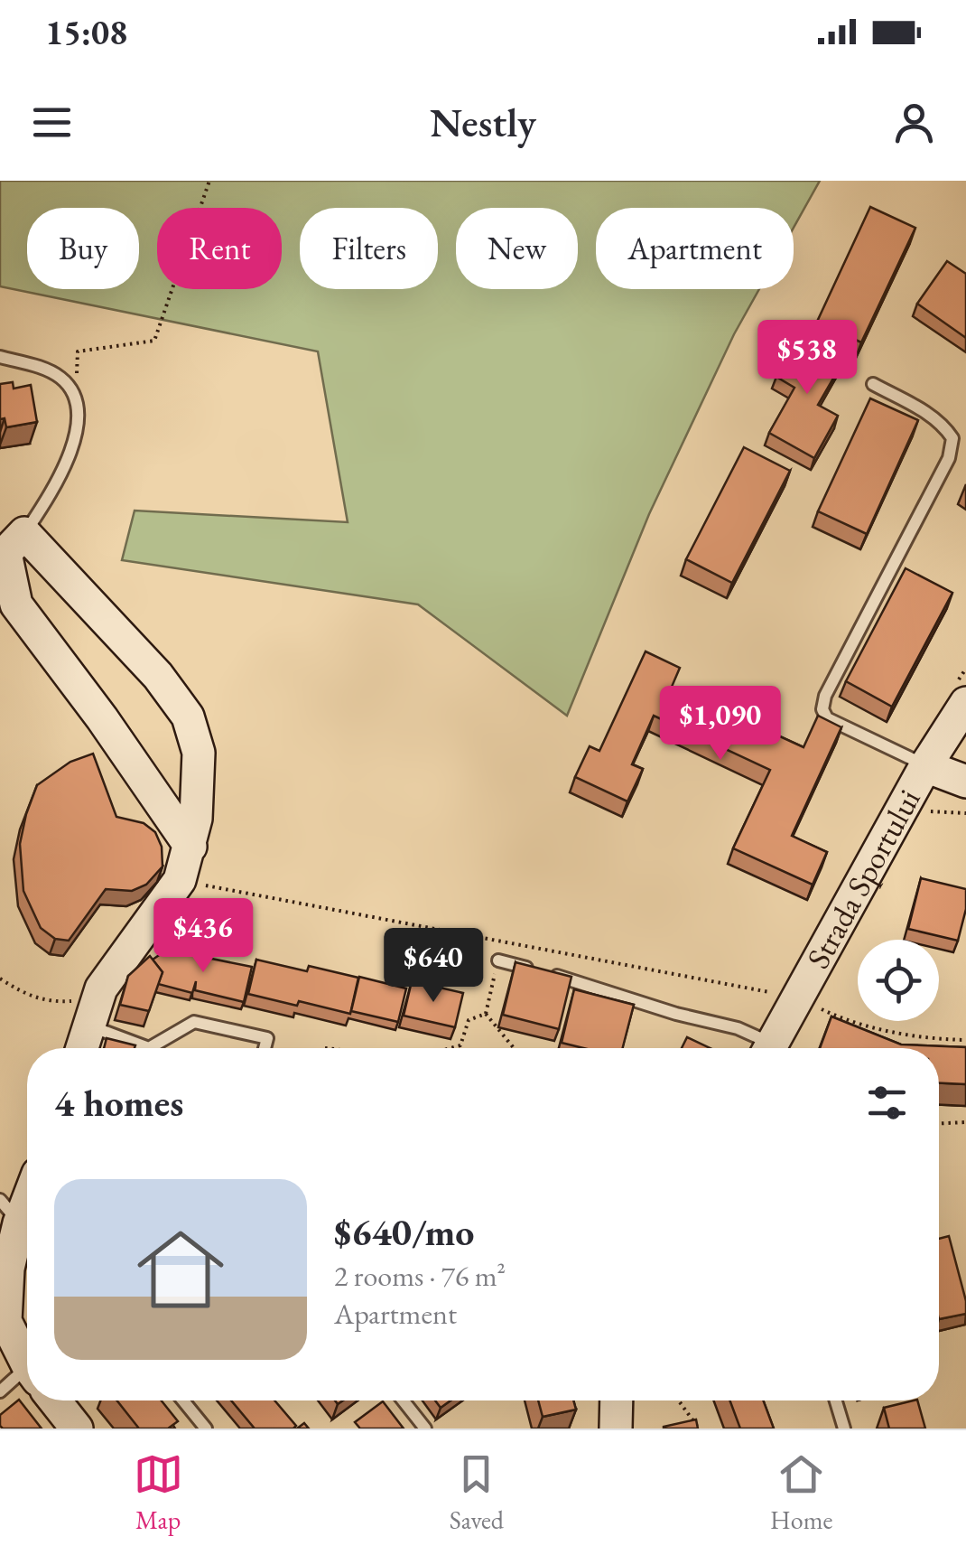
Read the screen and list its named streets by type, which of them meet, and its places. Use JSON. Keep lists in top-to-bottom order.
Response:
{
  "streets": {
    "street": ["Strada Sportului"]
  },
  "page": {
    "status": "15:08",
    "header": "Nestly",
    "chip": [
      "Buy",
      "Rent",
      "Filters",
      "New",
      "Apartment"
    ],
    "price": [
      "$538",
      "$1,090",
      "$436",
      "$640"
    ],
    "heading": "4 homes",
    "list": [
      {
        "name": "$640/mo",
        "note": "2 rooms · 76 m² · Apartment"
      }
    ],
    "tabs": ["Map", "Saved", "Home"]
  }
}
